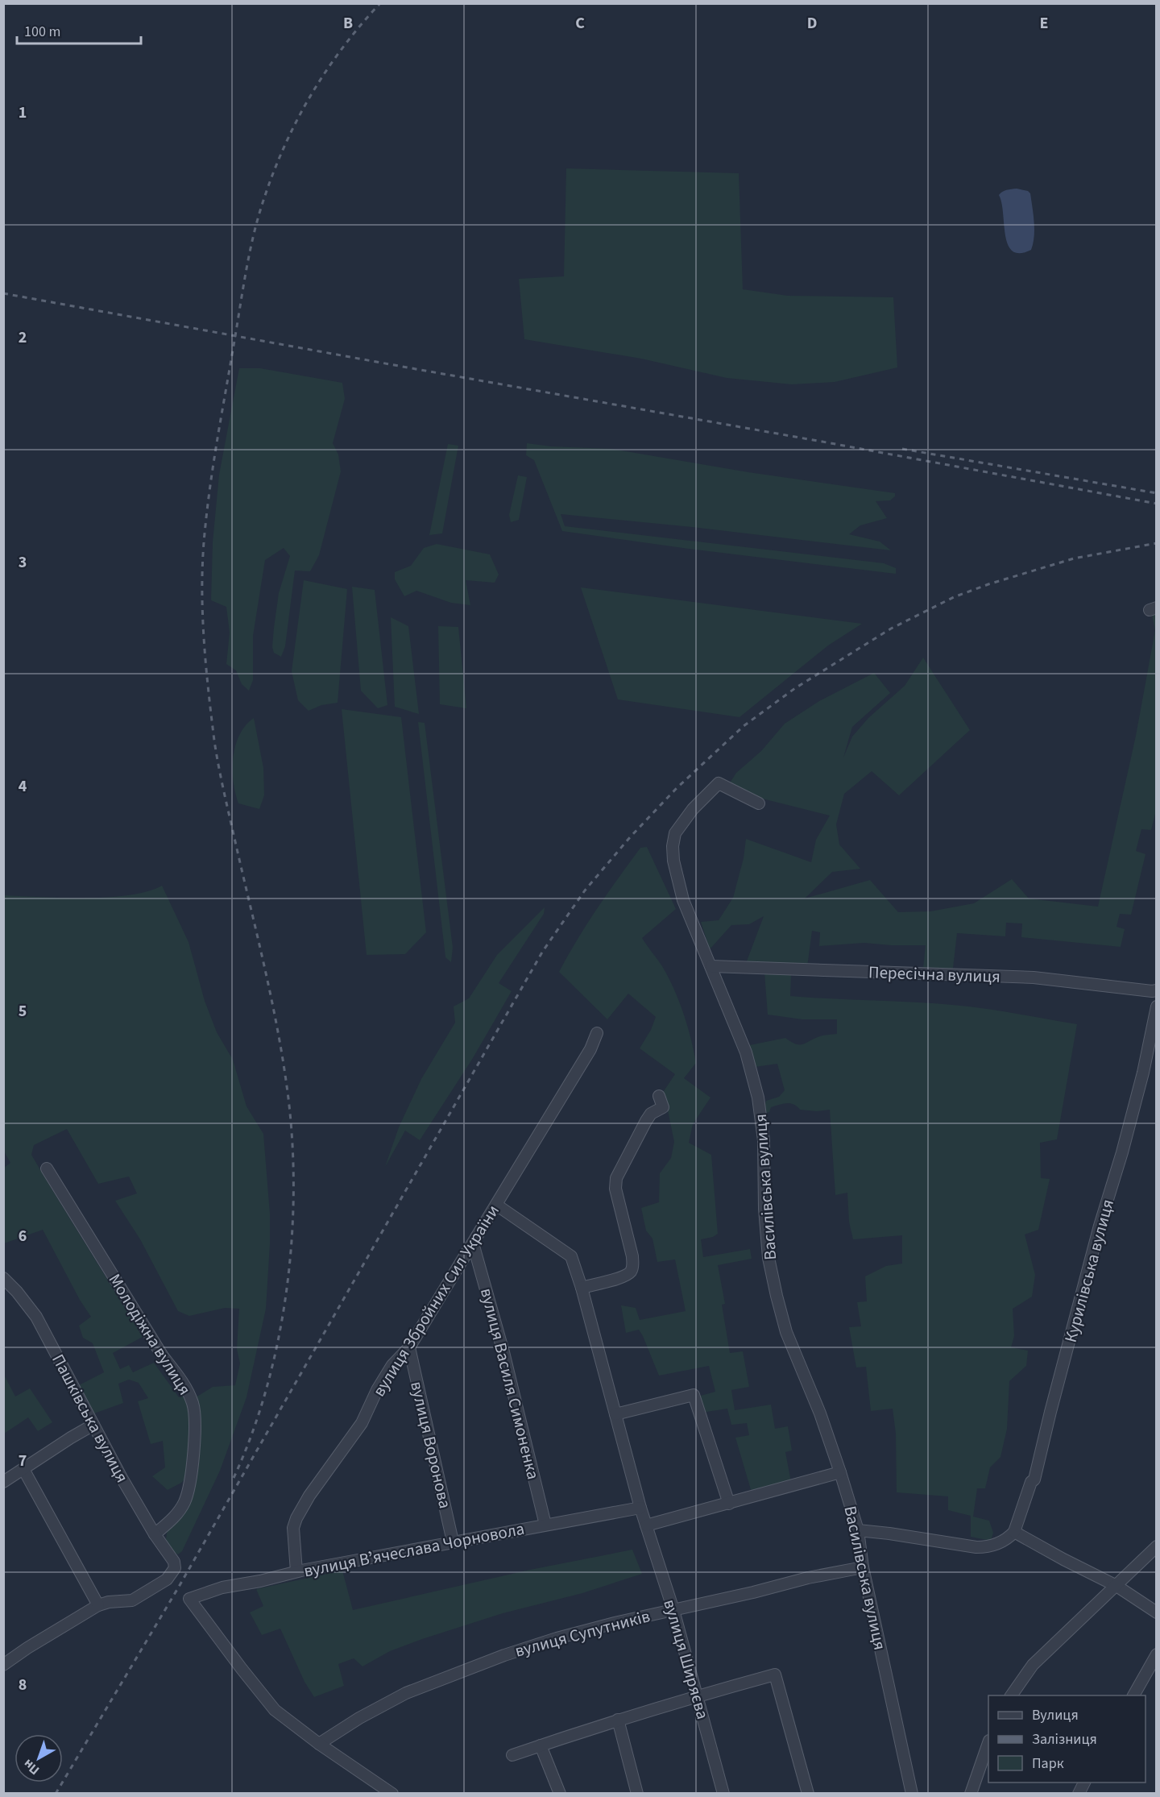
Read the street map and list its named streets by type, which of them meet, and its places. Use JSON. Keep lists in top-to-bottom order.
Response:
{
  "streets": {
    "street": [
      "Пересічна вулиця",
      "Василівська вулиця",
      "Курилівська вулиця",
      "вулиця Збройних Сил України",
      "Молодіжна вулиця",
      "вулиця Василя Симоненка",
      "Пашківська вулиця",
      "вулиця Воронова",
      "вулиця Вʼячеслава Чорновола",
      "вулиця Супутників",
      "вулиця Ширяєва"
    ]
  },
  "crossings": [
    ["Пересічна вулиця", "Василівська вулиця"],
    ["Василівська вулиця", "вулиця Супутників"],
    ["вулиця Збройних Сил України", "вулиця Василя Симоненка"],
    ["вулиця Збройних Сил України", "вулиця Воронова"],
    ["вулиця Збройних Сил України", "вулиця Вʼячеслава Чорновола"],
    ["вулиця Збройних Сил України", "вулиця Ширяєва"],
    ["Молодіжна вулиця", "Пашківська вулиця"],
    ["вулиця Василя Симоненка", "вулиця Вʼячеслава Чорновола"],
    ["вулиця Воронова", "вулиця Вʼячеслава Чорновола"],
    ["вулиця Вʼячеслава Чорновола", "вулиця Супутників"],
    ["вулиця Вʼячеслава Чорновола", "вулиця Ширяєва"],
    ["вулиця Супутників", "вулиця Ширяєва"]
  ],
  "legend": ["Вулиця", "Залізниця", "Парк"],
  "scale_bar": "100 m",
  "north": "bottom left",
  "grid": {
    "columns": [
      "B",
      "C",
      "D",
      "E"
    ],
    "rows": [
      "1",
      "2",
      "3",
      "4",
      "5",
      "6",
      "7",
      "8"
    ]
  }
}
